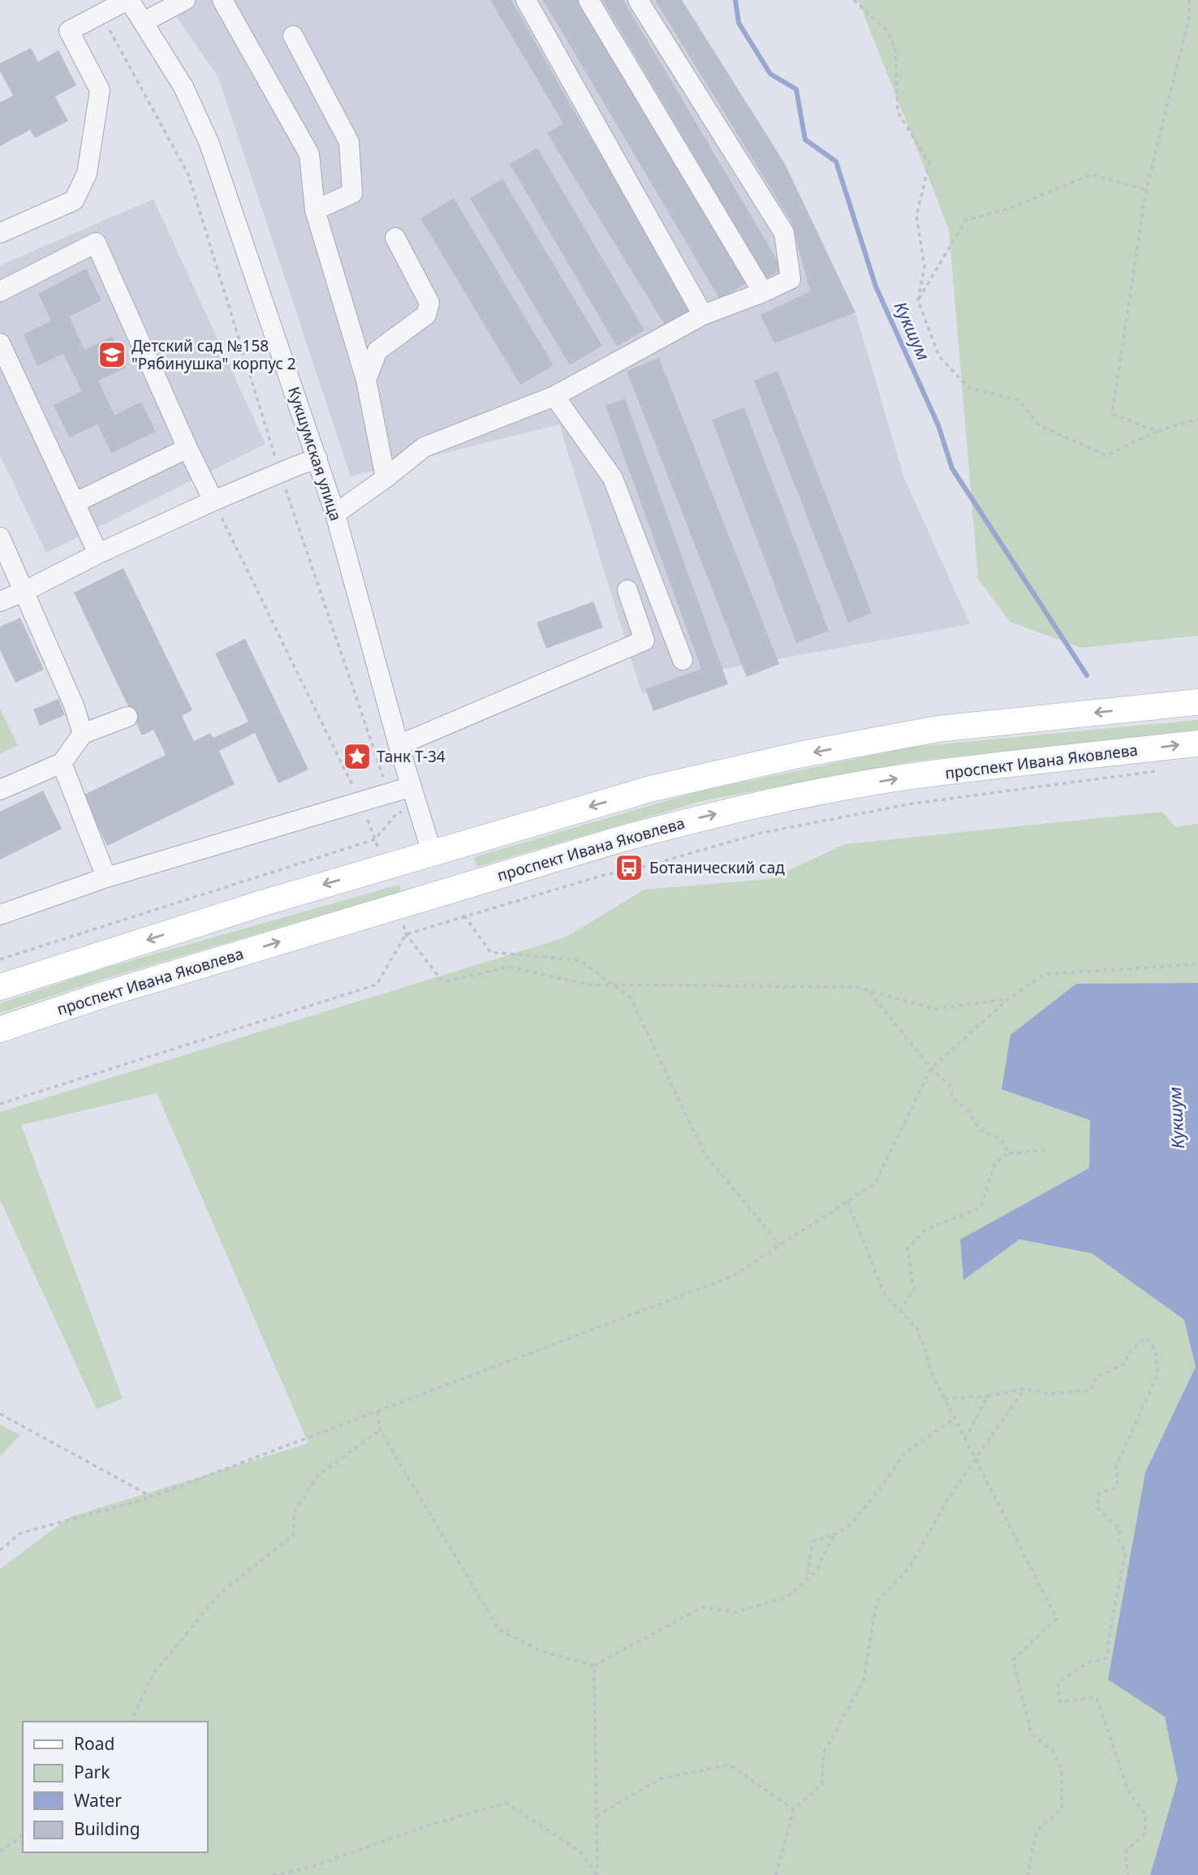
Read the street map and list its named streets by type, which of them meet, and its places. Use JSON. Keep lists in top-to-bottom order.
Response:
{
  "streets": {
    "main road": ["Кукшумская улица", "проспект Ивана Яковлева"]
  },
  "crossings": [
    ["Кукшумская улица", "проспект Ивана Яковлева"]
  ],
  "water": ["Кукшум"],
  "places": {
    "school or university": ["Детский сад №158 \"Рябинушка\" корпус 2"],
    "place": ["Танк Т-34"],
    "bus stop": ["Ботанический сад"]
  },
  "legend": [
    "Road",
    "Park",
    "Water",
    "Building"
  ]
}
